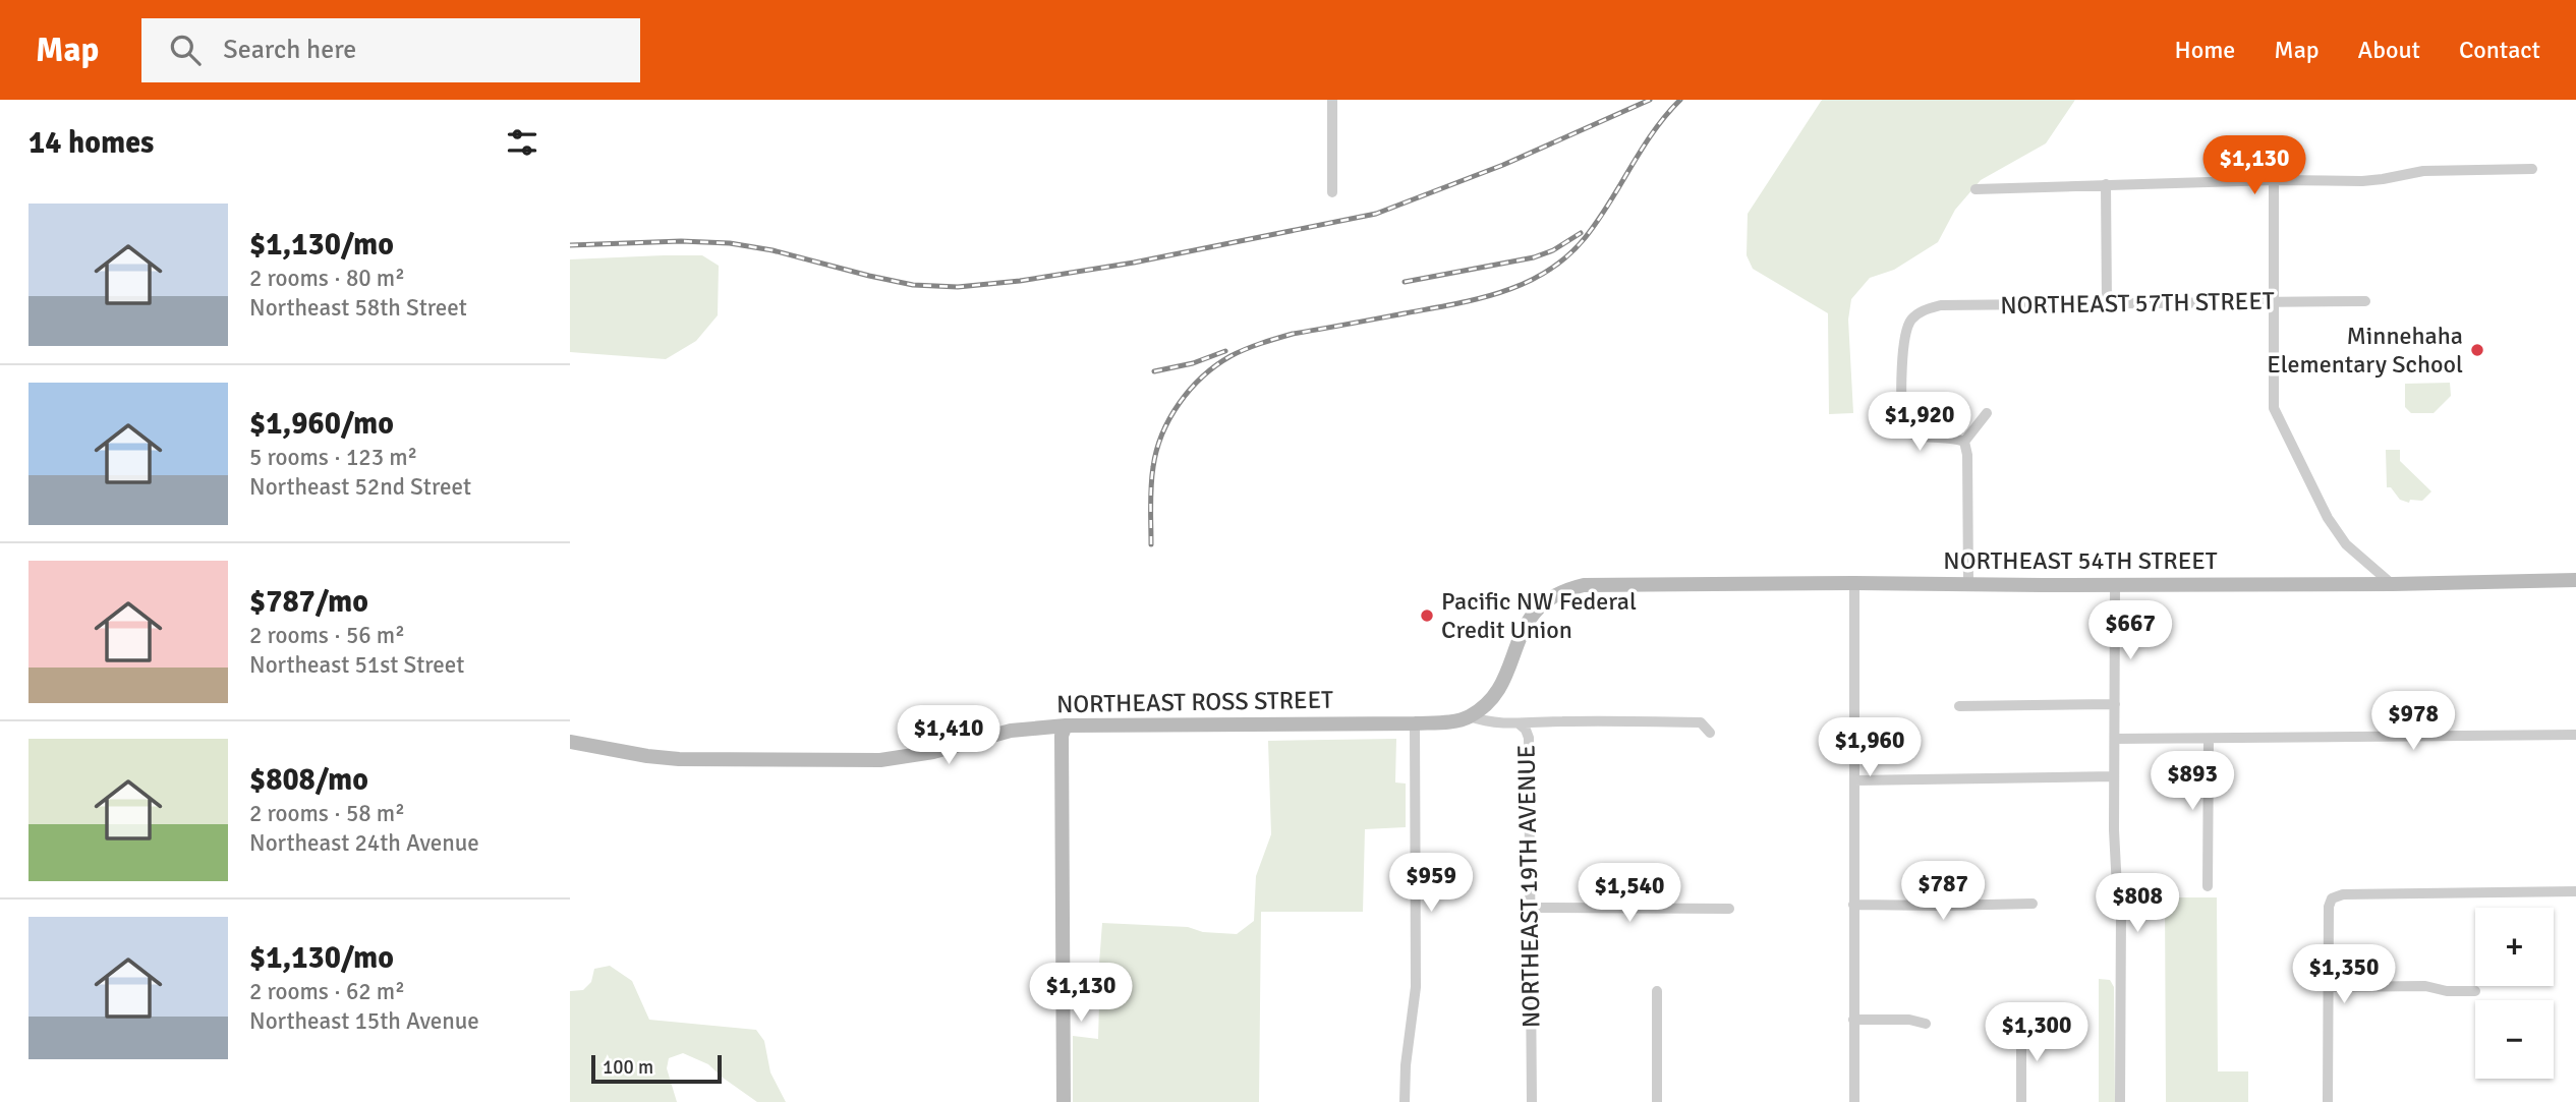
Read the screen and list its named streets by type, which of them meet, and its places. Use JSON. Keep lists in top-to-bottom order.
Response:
{
  "streets": {
    "street": [
      "NORTHEAST 57TH STREET",
      "NORTHEAST 54TH STREET",
      "NORTHEAST ROSS STREET",
      "NORTHEAST 19TH AVENUE"
    ]
  },
  "crossings": [
    ["NORTHEAST 54TH STREET", "NORTHEAST ROSS STREET"],
    ["NORTHEAST 54TH STREET", "NORTHEAST 19TH AVENUE"],
    ["NORTHEAST ROSS STREET", "NORTHEAST 19TH AVENUE"]
  ],
  "places": ["Minnehaha Elementary School", "Pacific NW Federal Credit Union"],
  "scale_bar": "100 m",
  "page": {
    "header": "Map",
    "search": "Search here",
    "nav": [
      "Home",
      "Map",
      "About",
      "Contact"
    ],
    "heading": "14 homes",
    "price": [
      "$1,130",
      "$1,920",
      "$667",
      "$978",
      "$1,410",
      "$1,960",
      "$893",
      "$959",
      "$787",
      "$1,540",
      "$808",
      "$1,350",
      "$1,130",
      "$1,300"
    ],
    "list": [
      {
        "name": "$1,130/mo",
        "note": "2 rooms · 80 m² · Northeast 58th Street"
      },
      {
        "name": "$1,960/mo",
        "note": "5 rooms · 123 m² · Northeast 52nd Street"
      },
      {
        "name": "$787/mo",
        "note": "2 rooms · 56 m² · Northeast 51st Street"
      },
      {
        "name": "$808/mo",
        "note": "2 rooms · 58 m² · Northeast 24th Avenue"
      },
      {
        "name": "$1,130/mo",
        "note": "2 rooms · 62 m² · Northeast 15th Avenue"
      }
    ],
    "map_buttons": ["+", "−"],
    "scale": "100 m"
  }
}
